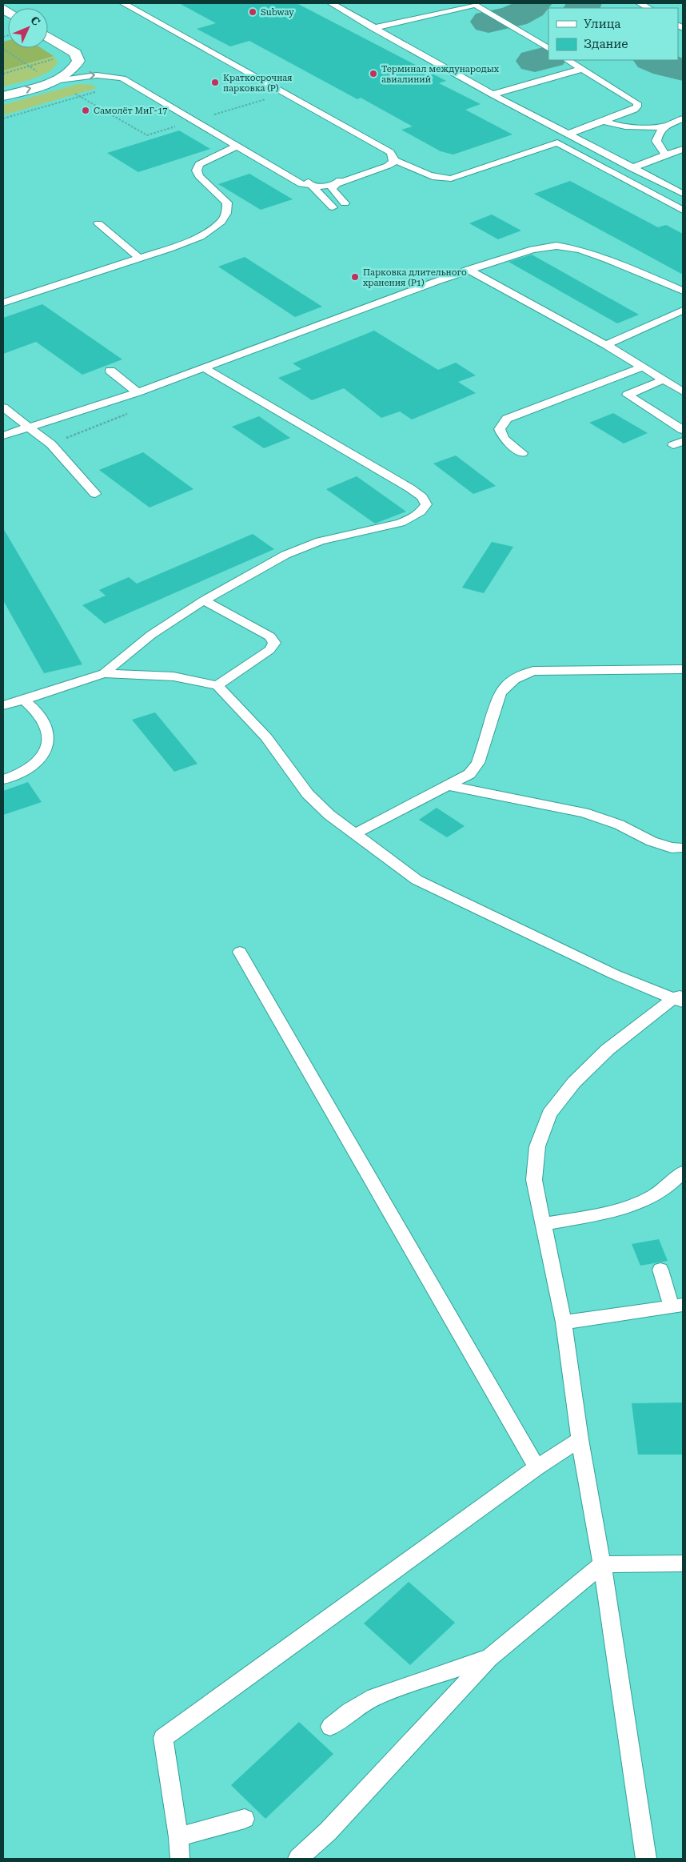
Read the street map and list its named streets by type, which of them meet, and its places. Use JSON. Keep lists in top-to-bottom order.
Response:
{
  "places": [
    "Subway",
    "Терминал международых авиалиний",
    "Краткосрочная парковка (P)",
    "Самолёт МиГ-17",
    "Парковка длительного хранения (P1)"
  ],
  "legend": ["Улица", "Здание"],
  "north": "top right"
}
